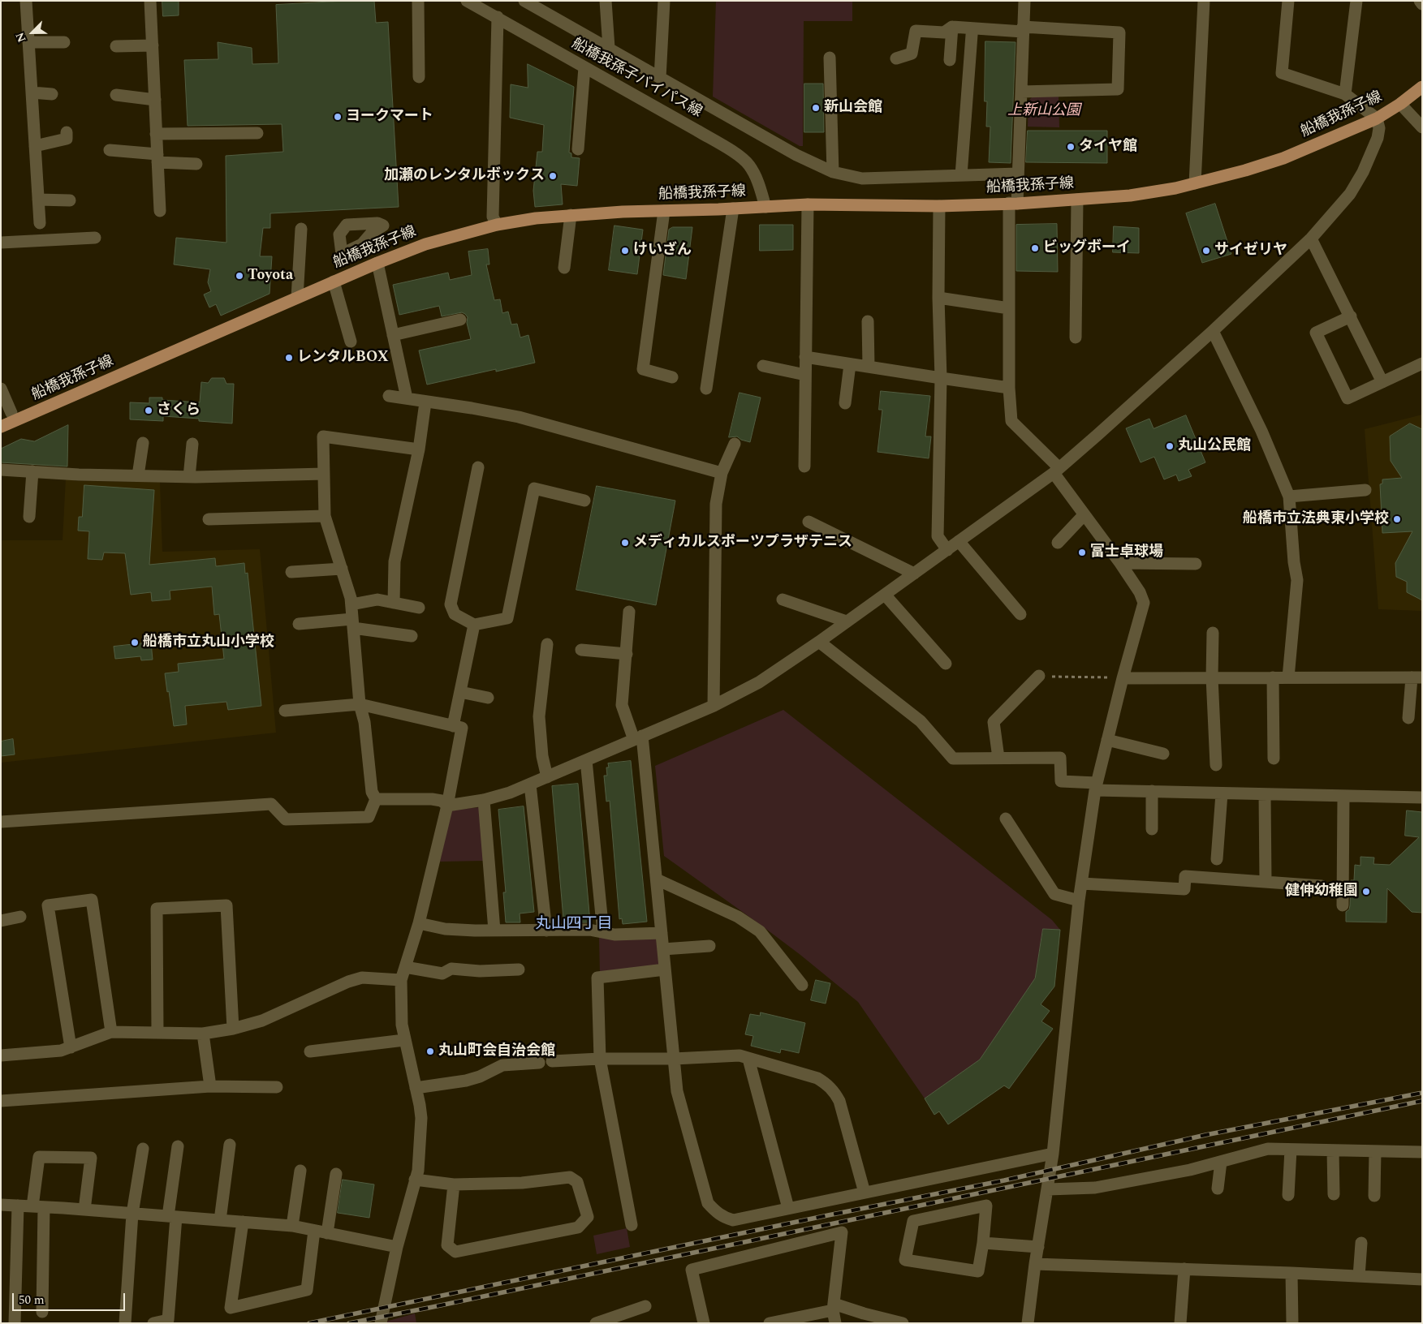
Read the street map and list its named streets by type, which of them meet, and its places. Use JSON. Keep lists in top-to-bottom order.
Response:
{
  "streets": {
    "main road": ["船橋我孫子線"],
    "street": ["船橋我孫子バイパス線"]
  },
  "crossings": [
    ["船橋我孫子バイパス線", "船橋我孫子線"]
  ],
  "districts": ["丸山四丁目"],
  "parks": ["上新山公園"],
  "places": [
    "新山会館",
    "ヨークマート",
    "タイヤ館",
    "加瀬のレンタルボックス",
    "ビッグボーイ",
    "けいざん",
    "サイゼリヤ",
    "Toyota",
    "レンタルBOX",
    "さくら",
    "丸山公民館",
    "船橋市立法典東小学校",
    "メディカルスポーツプラザテニス",
    "富士卓球場",
    "船橋市立丸山小学校",
    "健伸幼稚園",
    "丸山町会自治会館"
  ],
  "scale_bar": "50 m",
  "north": "bottom left"
}
